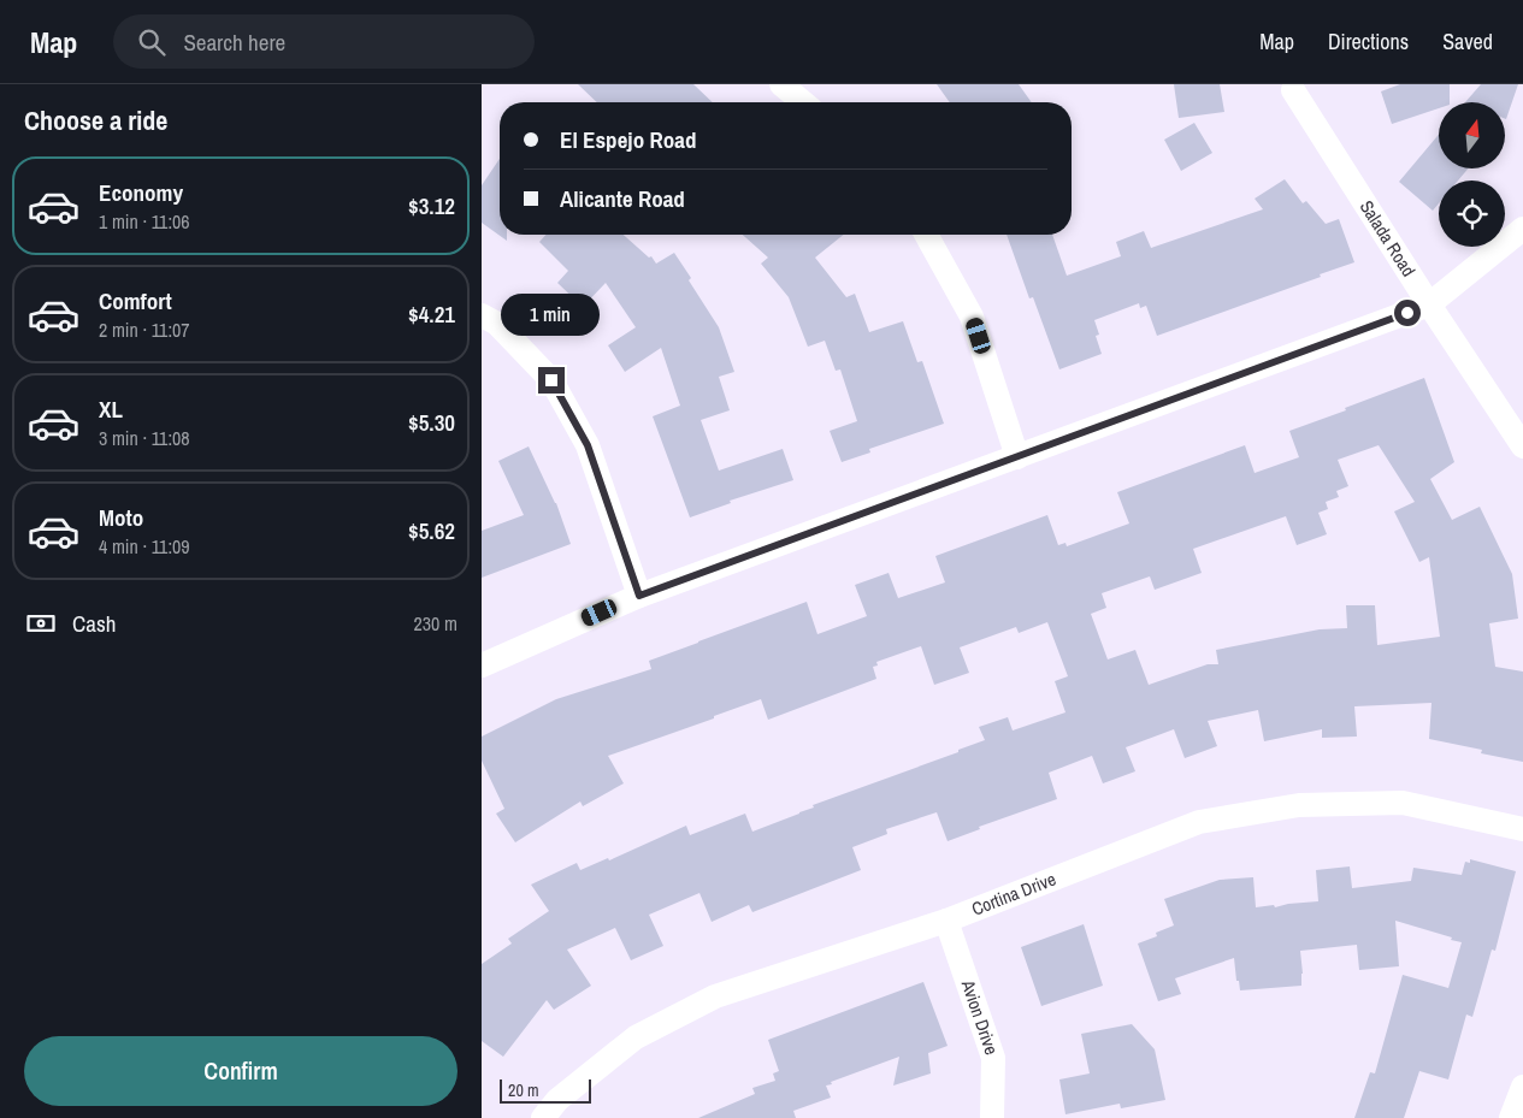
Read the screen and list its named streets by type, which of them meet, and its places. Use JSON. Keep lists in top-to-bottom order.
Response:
{
  "streets": {
    "street": ["Salada Road", "Cortina Drive", "Avion Drive"]
  },
  "crossings": [
    ["Cortina Drive", "Avion Drive"]
  ],
  "scale_bar": "20 m",
  "north": "top",
  "page": {
    "header": "Map",
    "search": "Search here",
    "nav": ["Map", "Directions", "Saved"],
    "heading": "Choose a ride",
    "banner": ["El Espejo Road", "Alicante Road"],
    "list": [
      {
        "name": "Economy",
        "note": "1 min · 11:06",
        "value": "$3.12"
      },
      {
        "name": "Comfort",
        "note": "2 min · 11:07",
        "value": "$4.21"
      },
      {
        "name": "XL",
        "note": "3 min · 11:08",
        "value": "$5.30"
      },
      {
        "name": "Moto",
        "note": "4 min · 11:09",
        "value": "$5.62"
      }
    ],
    "bubble": "1 min",
    "pay": ["Cash", "230 m"],
    "buttons": "Confirm",
    "scale": "20 m"
  }
}
